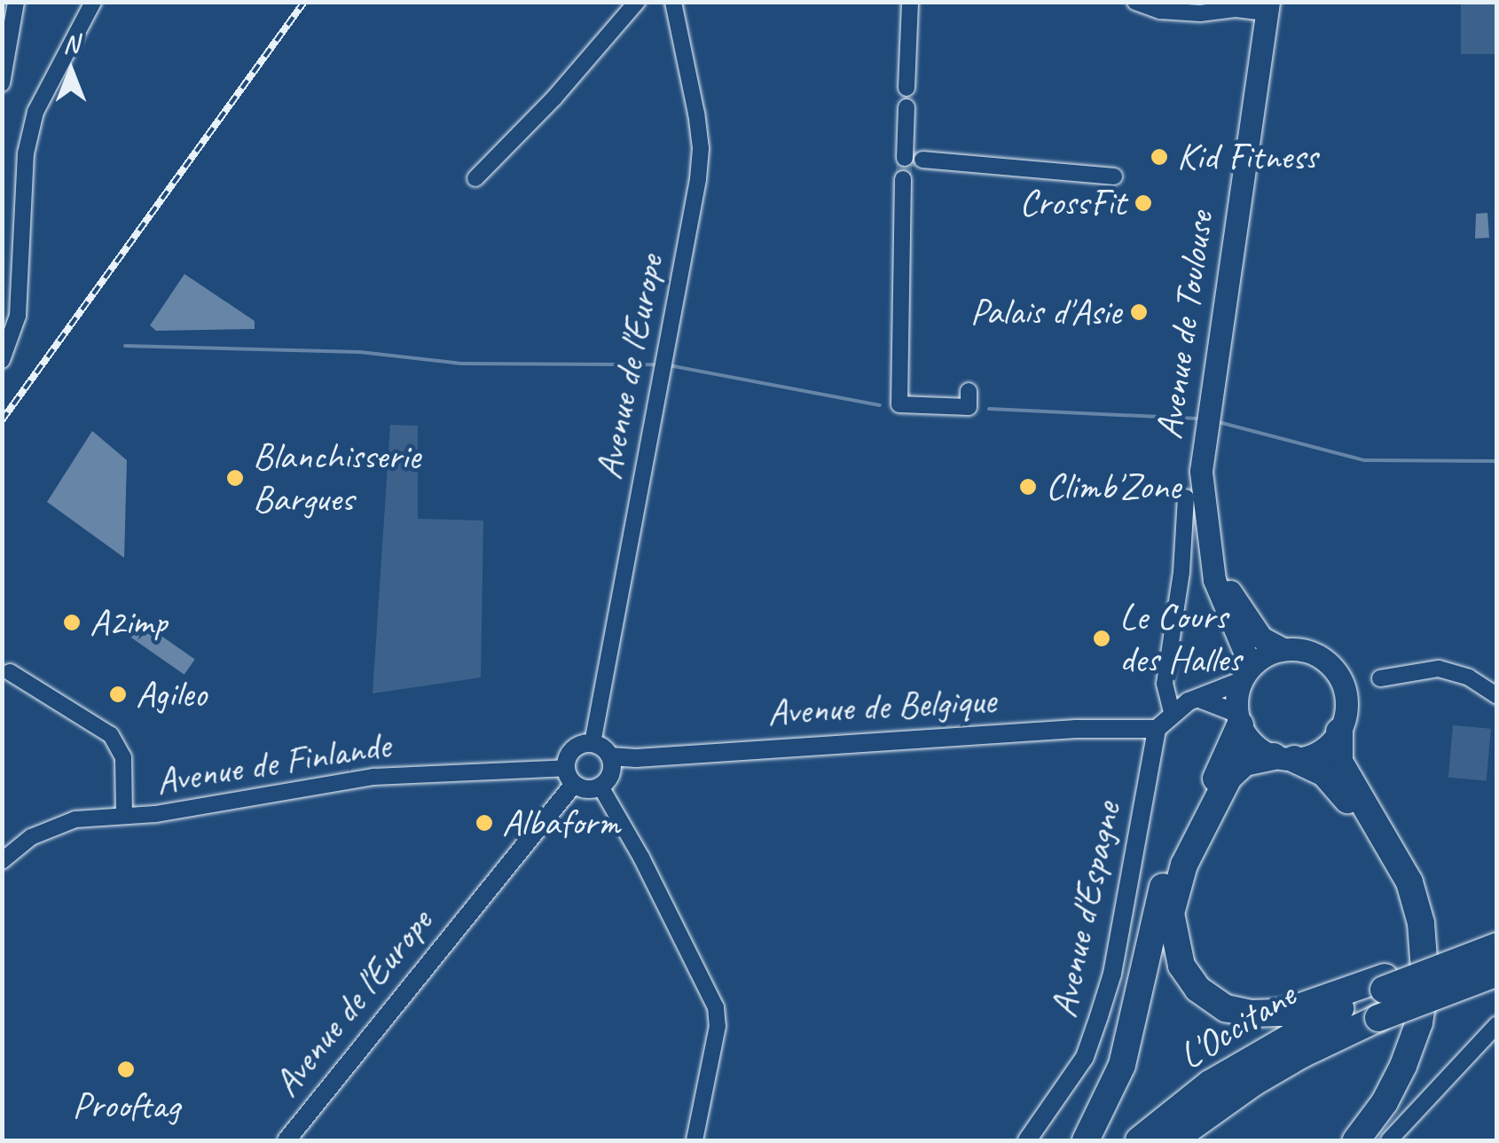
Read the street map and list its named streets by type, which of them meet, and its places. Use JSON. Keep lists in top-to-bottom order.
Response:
{
  "streets": {
    "highway": ["L'Occitane"],
    "main road": ["Avenue de Toulouse"],
    "street": [
      "Avenue de l'Europe",
      "Avenue de Belgique",
      "Avenue de Finlande",
      "Avenue d'Espagne"
    ]
  },
  "crossings": [
    ["Avenue de l'Europe", "Avenue de Belgique"],
    ["Avenue de l'Europe", "Avenue de Finlande"],
    ["Avenue de Belgique", "Avenue de Finlande"],
    ["Avenue de Belgique", "Avenue d'Espagne"]
  ],
  "places": [
    "Kid Fitness",
    "CrossFit",
    "Palais d'Asie",
    "Blanchisserie Bargues",
    "Climb'Zone",
    "A2imp",
    "Le Cours des Halles",
    "Agileo",
    "Albaform",
    "Prooftag"
  ],
  "north": "top"
}
